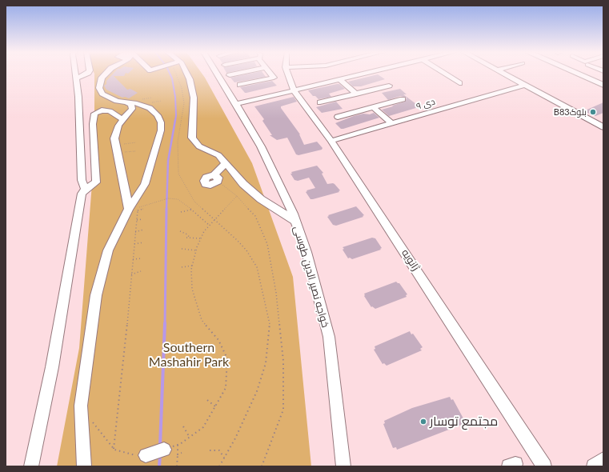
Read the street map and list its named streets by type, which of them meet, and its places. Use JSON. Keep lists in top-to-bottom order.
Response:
{
  "streets": {
    "street": ["۹ دی", "ژانویه", "خواجه نصیر الدین طوسی"]
  },
  "crossings": [
    ["۹ دی", "ژانویه"]
  ],
  "parks": ["Southern Mashahir Park"],
  "places": ["B83بلوک", "مجتمع توسار"]
}
